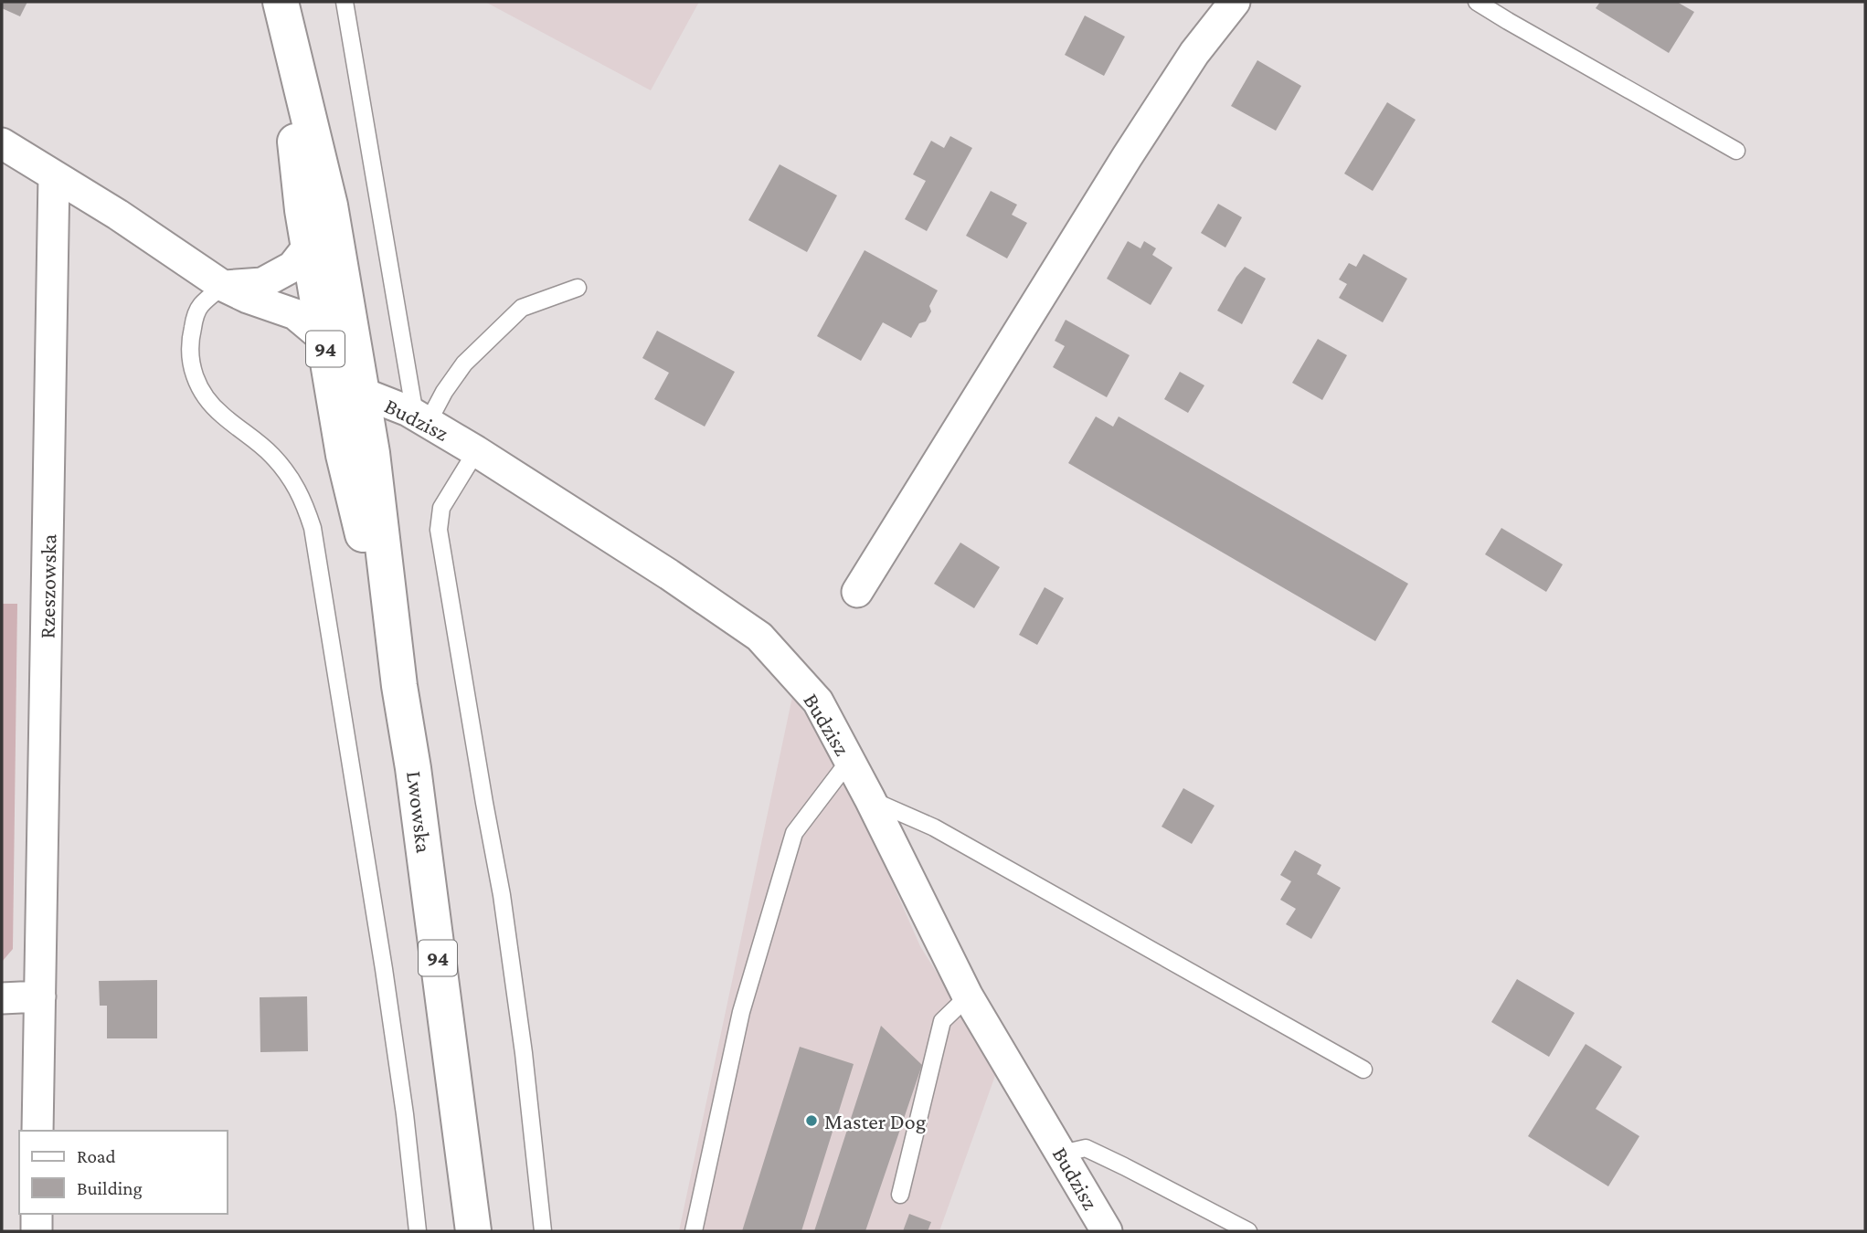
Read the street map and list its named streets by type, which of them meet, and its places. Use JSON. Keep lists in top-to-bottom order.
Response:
{
  "streets": {
    "main road": ["94", "Lwowska"],
    "street": ["Budzisz", "Rzeszowska"]
  },
  "crossings": [
    ["94", "Budzisz"],
    ["94", "Lwowska"],
    ["Budzisz", "Lwowska"]
  ],
  "places": ["Master Dog"],
  "legend": ["Road", "Building"]
}
